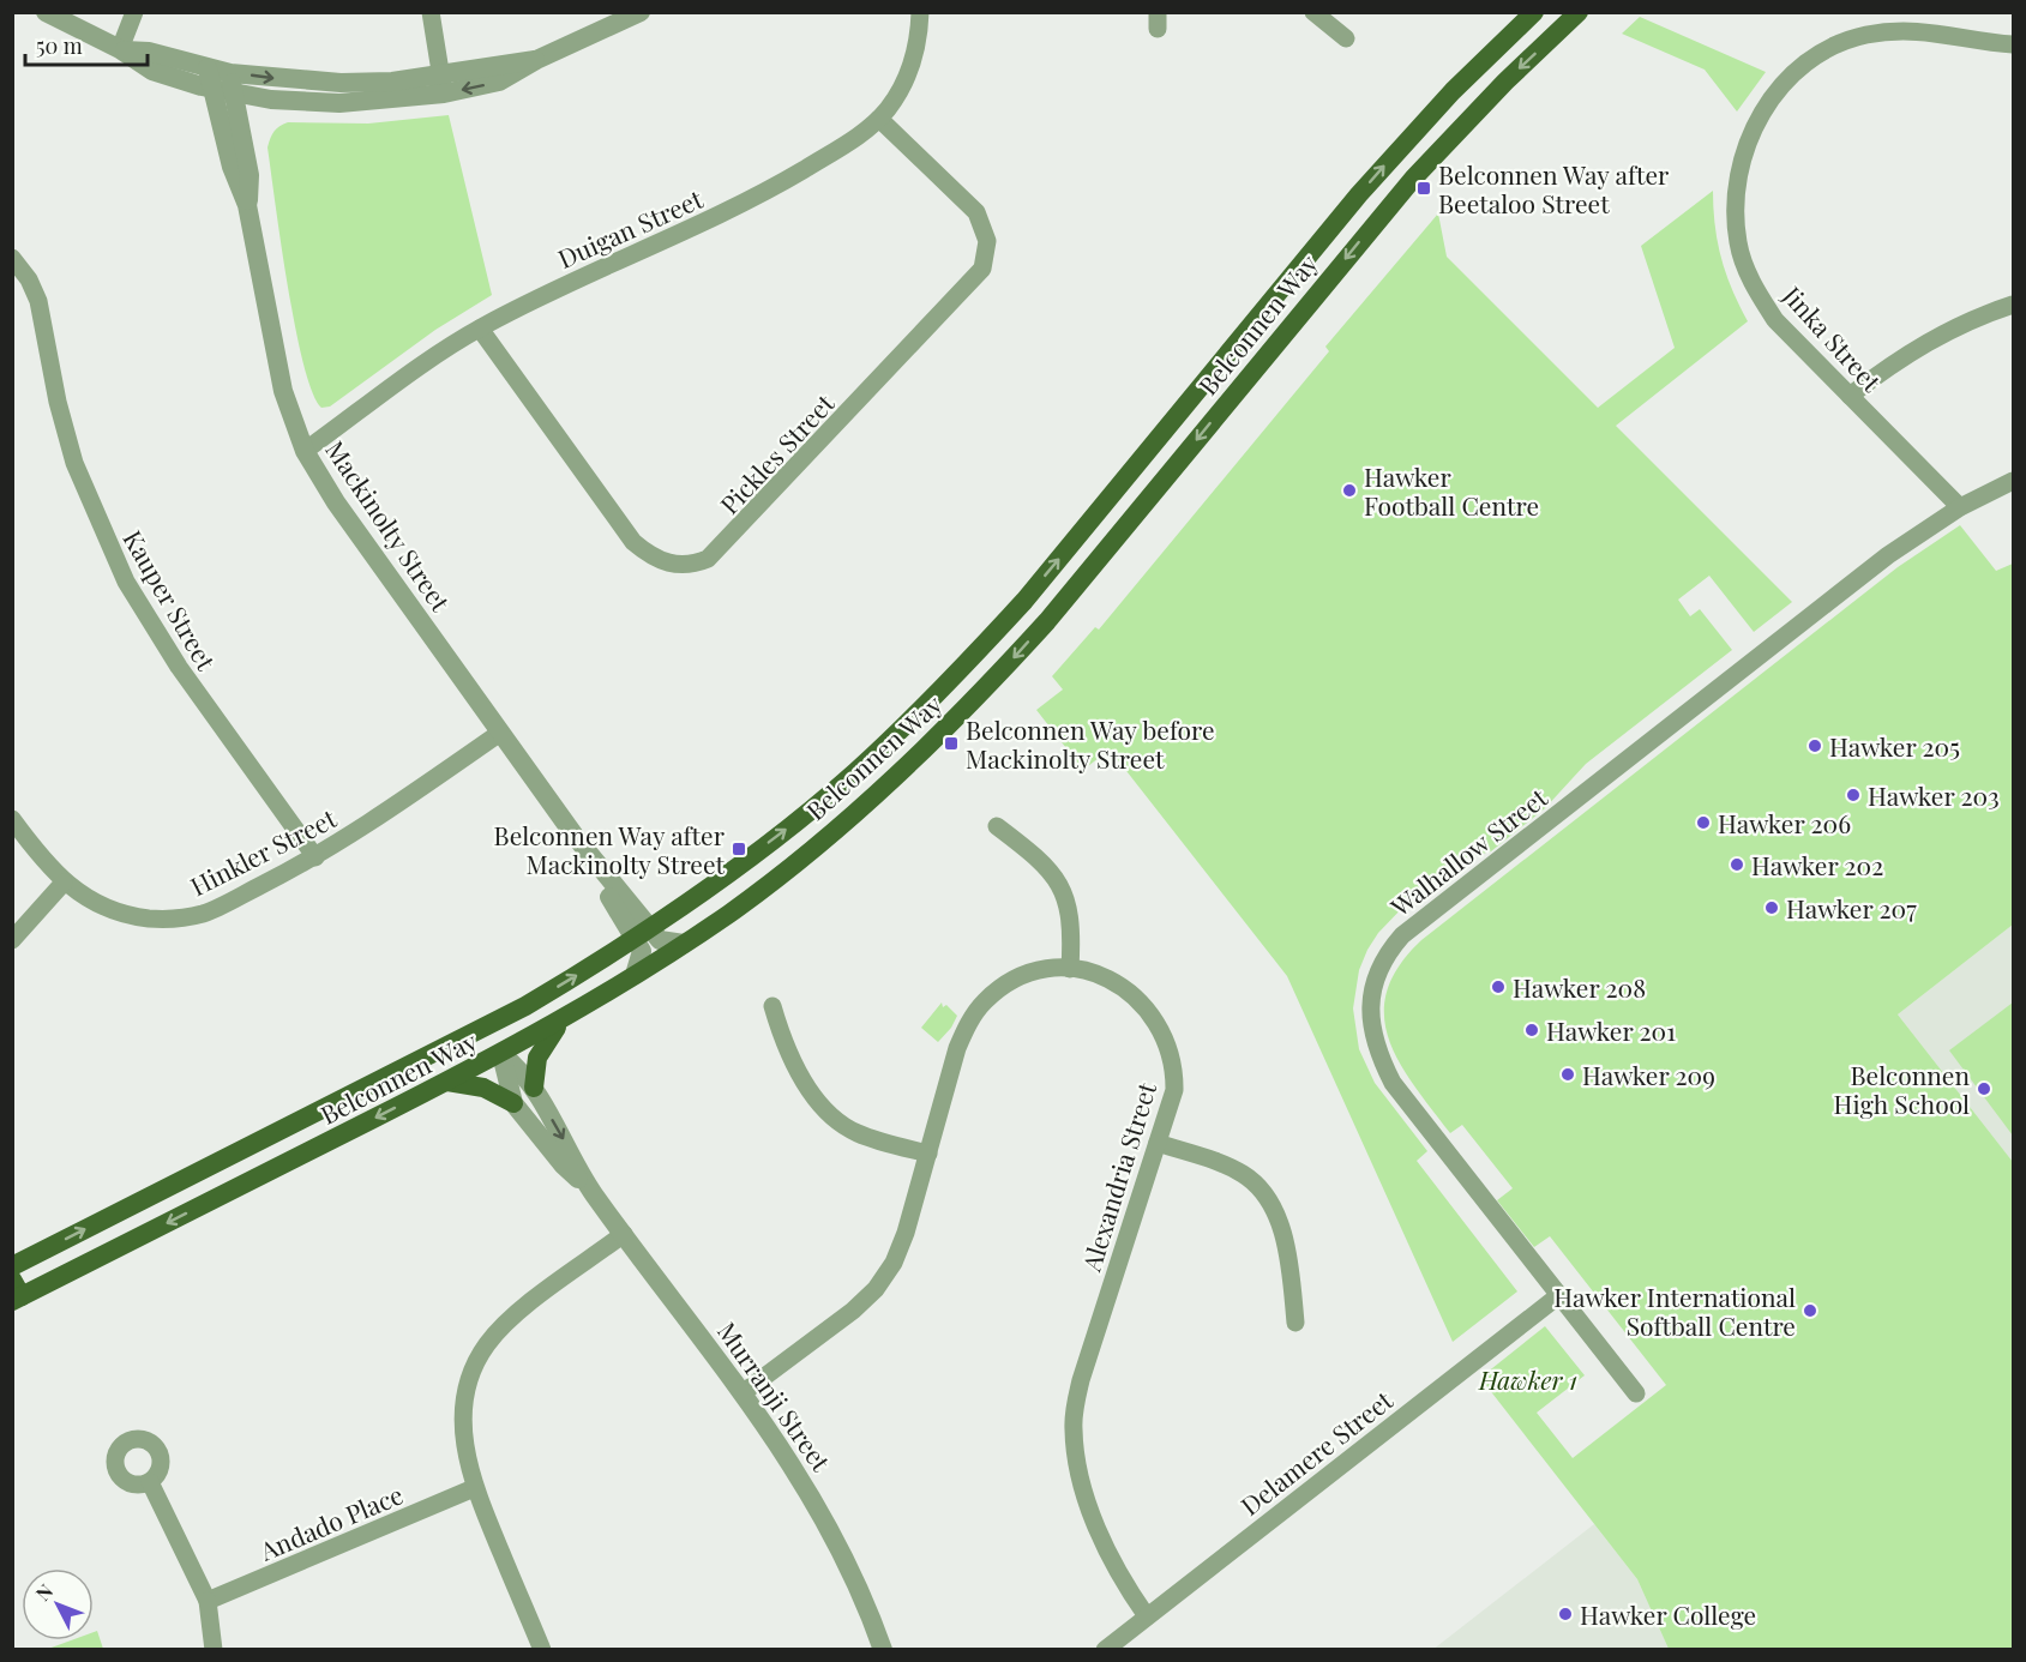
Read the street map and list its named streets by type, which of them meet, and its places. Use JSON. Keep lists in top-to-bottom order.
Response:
{
  "streets": {
    "main road": ["Belconnen Way"],
    "street": [
      "Duigan Street",
      "Jinka Street",
      "Pickles Street",
      "Mackinolty Street",
      "Kauper Street",
      "Hinkler Street",
      "Walhallow Street",
      "Alexandria Street",
      "Murranji Street",
      "Delamere Street",
      "Andado Place"
    ]
  },
  "crossings": [
    ["Duigan Street", "Pickles Street"],
    ["Duigan Street", "Mackinolty Street"],
    ["Belconnen Way", "Mackinolty Street"],
    ["Belconnen Way", "Murranji Street"],
    ["Jinka Street", "Walhallow Street"],
    ["Mackinolty Street", "Hinkler Street"],
    ["Kauper Street", "Hinkler Street"],
    ["Walhallow Street", "Delamere Street"],
    ["Alexandria Street", "Murranji Street"],
    ["Alexandria Street", "Delamere Street"]
  ],
  "parks": ["Hawker 1"],
  "places": {
    "transit": ["Belconnen Way after Beetaloo Street", "Belconnen Way before Mackinolty Street", "Belconnen Way after Mackinolty Street"],
    "other": [
      "Hawker Football Centre",
      "Hawker 205",
      "Hawker 203",
      "Hawker 206",
      "Hawker 202",
      "Hawker 207",
      "Hawker 208",
      "Hawker 201",
      "Hawker 209",
      "Belconnen High School",
      "Hawker International Softball Centre",
      "Hawker College"
    ]
  },
  "scale_bar": "50 m",
  "north": "top left"
}
